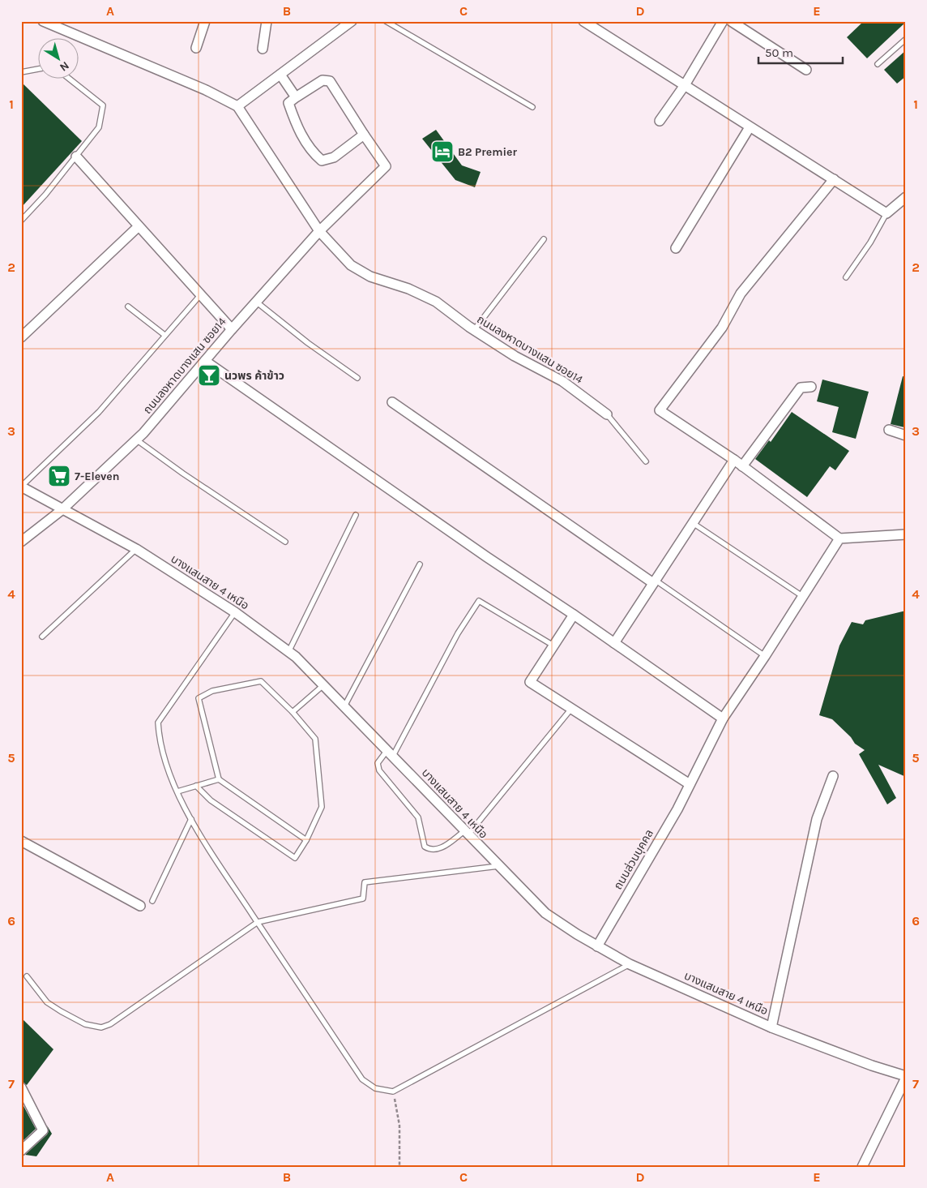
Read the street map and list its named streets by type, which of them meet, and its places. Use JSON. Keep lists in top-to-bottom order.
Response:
{
  "streets": {
    "street": ["ถนนลงหาดบางแสน ซอย14", "บางแสนสาย 4 เหนือ", "ถนนส่วนบุคคล"]
  },
  "crossings": [
    ["ถนนลงหาดบางแสน ซอย14", "บางแสนสาย 4 เหนือ"],
    ["บางแสนสาย 4 เหนือ", "ถนนส่วนบุคคล"]
  ],
  "places": {
    "hotel": ["B2 Premier"],
    "bar": ["นวพร ค้าข้าว"],
    "supermarket": ["7-Eleven"]
  },
  "scale_bar": "50 m",
  "north": "bottom right",
  "grid": {
    "columns": [
      "A",
      "B",
      "C",
      "D",
      "E"
    ],
    "rows": [
      "1",
      "2",
      "3",
      "4",
      "5",
      "6",
      "7"
    ]
  }
}
